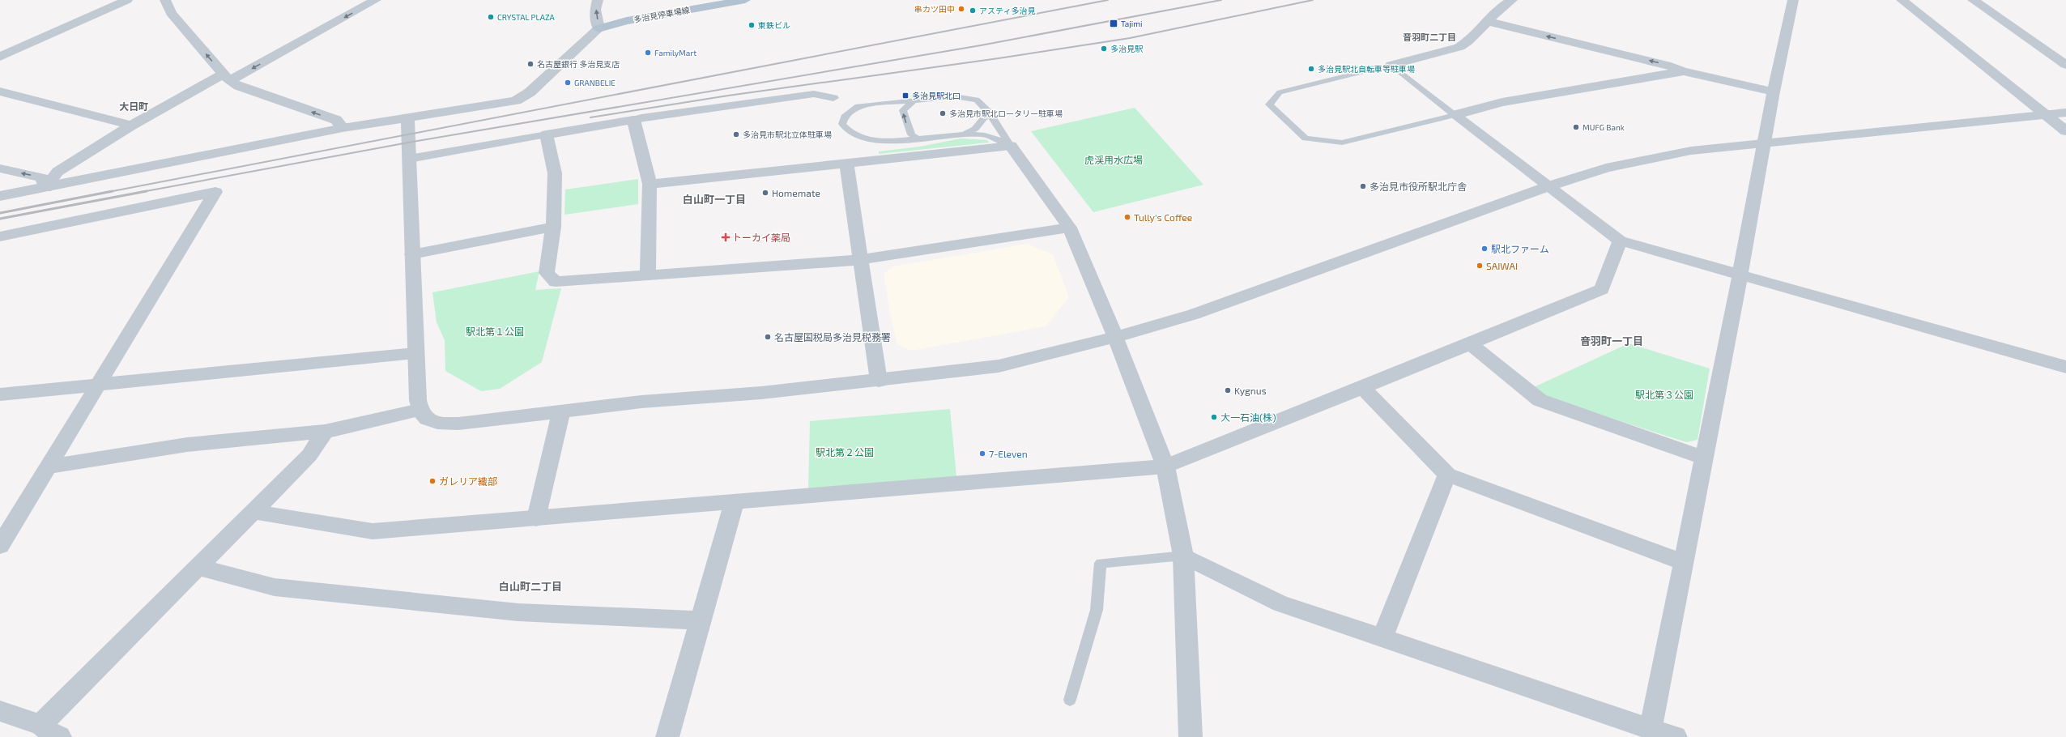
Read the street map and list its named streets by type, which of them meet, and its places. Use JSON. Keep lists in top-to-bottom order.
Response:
{
  "streets": {
    "main road": ["多治見停車場線"]
  },
  "districts": [
    "音羽町二丁目",
    "大日町",
    "白山町一丁目",
    "音羽町一丁目",
    "白山町二丁目"
  ],
  "parks": [
    "虎渓用水広場",
    "駅北第１公園",
    "駅北第３公園",
    "駅北第２公園"
  ],
  "places": {
    "other": [
      "串カツ田中",
      "アスティ多治見",
      "CRYSTAL PLAZA",
      "東鉄ビル",
      "多治見駅",
      "FamilyMart",
      "名古屋銀行 多治見支店",
      "多治見駅北自転車等駐車場",
      "GRANBELIE",
      "多治見市駅北ロータリー駐車場",
      "MUFG Bank",
      "多治見市駅北立体駐車場",
      "多治見市役所駅北庁舎",
      "Homemate",
      "Tully's Coffee",
      "駅北ファーム",
      "SAIWAI",
      "名古屋国税局多治見税務署",
      "Kygnus",
      "大一石油(株)",
      "7-Eleven",
      "ガレリア織部"
    ],
    "transit": ["Tajimi", "多治見駅北口"],
    "health": ["トーカイ薬局"]
  }
}
